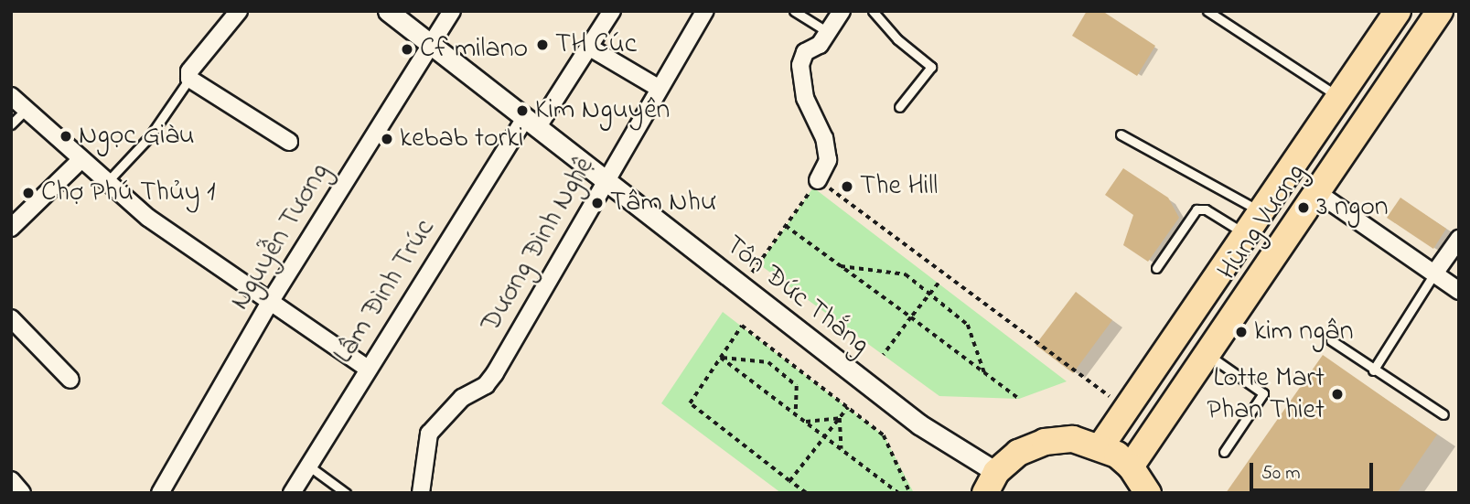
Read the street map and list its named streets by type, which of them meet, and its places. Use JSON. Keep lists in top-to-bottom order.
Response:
{
  "streets": {
    "main road": ["Hùng Vương"],
    "street": [
      "Nguyễn Tương",
      "Dương Đình Nghệ",
      "Lâm Đình Trúc",
      "Tôn Đức Thắng"
    ]
  },
  "crossings": [
    ["Nguyễn Tương", "Tôn Đức Thắng"],
    ["Dương Đình Nghệ", "Tôn Đức Thắng"],
    ["Lâm Đình Trúc", "Tôn Đức Thắng"]
  ],
  "places": [
    "TH Cúc",
    "Cf milano",
    "Kim Nguyên",
    "Ngọc Giàu",
    "kebab torki",
    "The Hill",
    "Chợ Phú Thủy 1",
    "Tâm Như",
    "3 ngon",
    "kim ngân",
    "Lotte Mart Phan Thiet"
  ],
  "scale_bar": "50 m"
}
